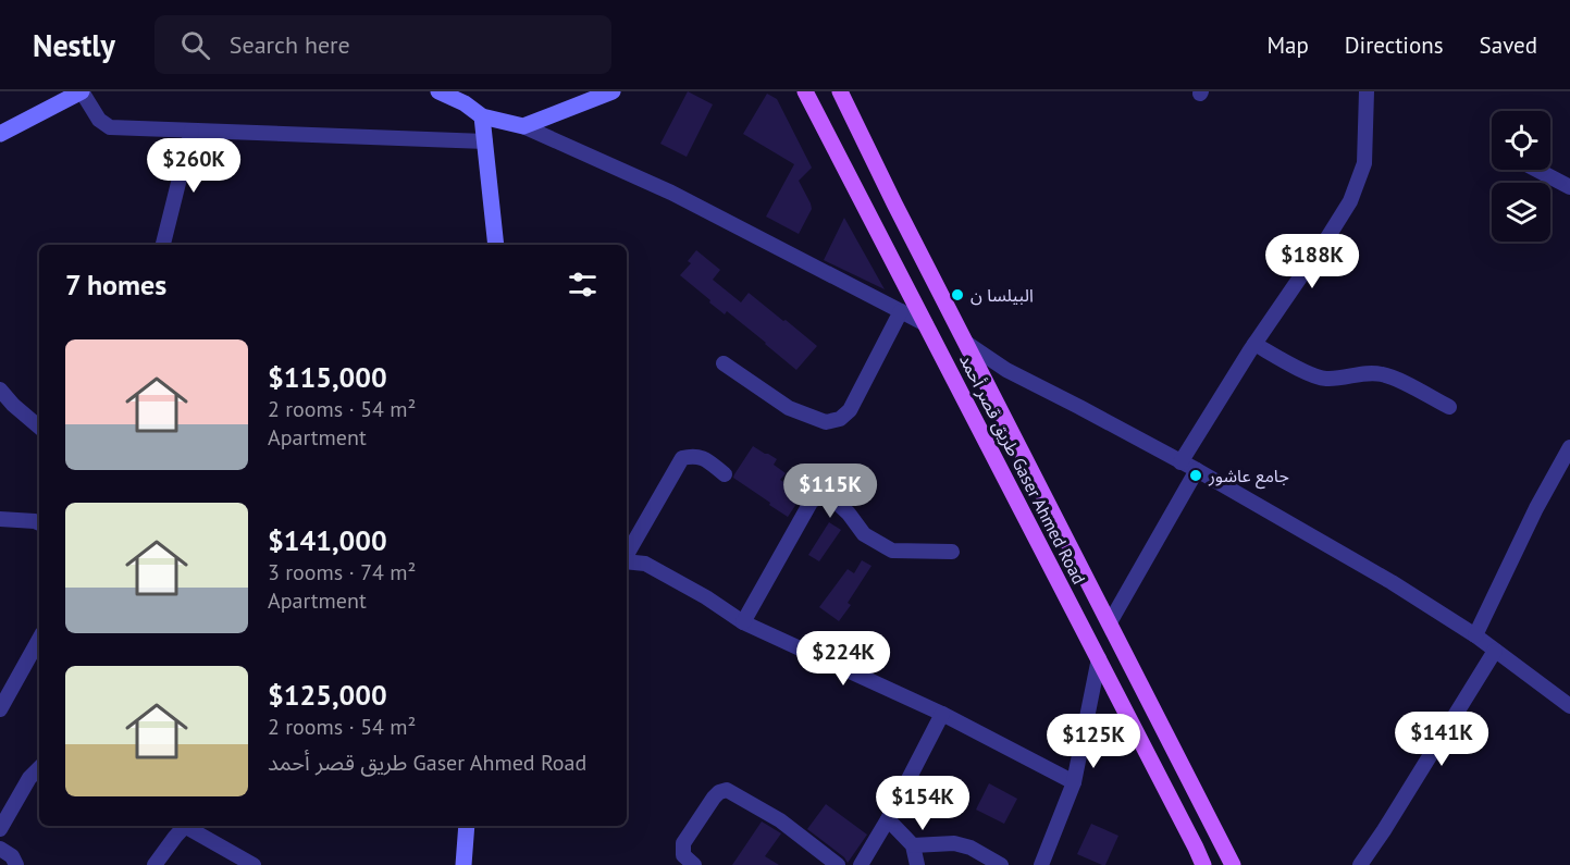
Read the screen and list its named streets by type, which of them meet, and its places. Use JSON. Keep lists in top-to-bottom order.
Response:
{
  "streets": {
    "main road": ["طريق قصر أحمد Gaser Ahmed Road"]
  },
  "places": ["البيلسا ن", "جامع عاشور"],
  "page": {
    "header": "Nestly",
    "search": "Search here",
    "nav": ["Map", "Directions", "Saved"],
    "price": [
      "$260K",
      "$188K",
      "$115K",
      "$224K",
      "$141K",
      "$125K",
      "$154K"
    ],
    "heading": "7 homes",
    "list": [
      {
        "name": "$115,000",
        "note": "2 rooms · 54 m² · Apartment"
      },
      {
        "name": "$141,000",
        "note": "3 rooms · 74 m² · Apartment"
      },
      {
        "name": "$125,000",
        "note": "2 rooms · 54 m² · طريق قصر أحمد Gaser Ahmed Road"
      }
    ]
  }
}
